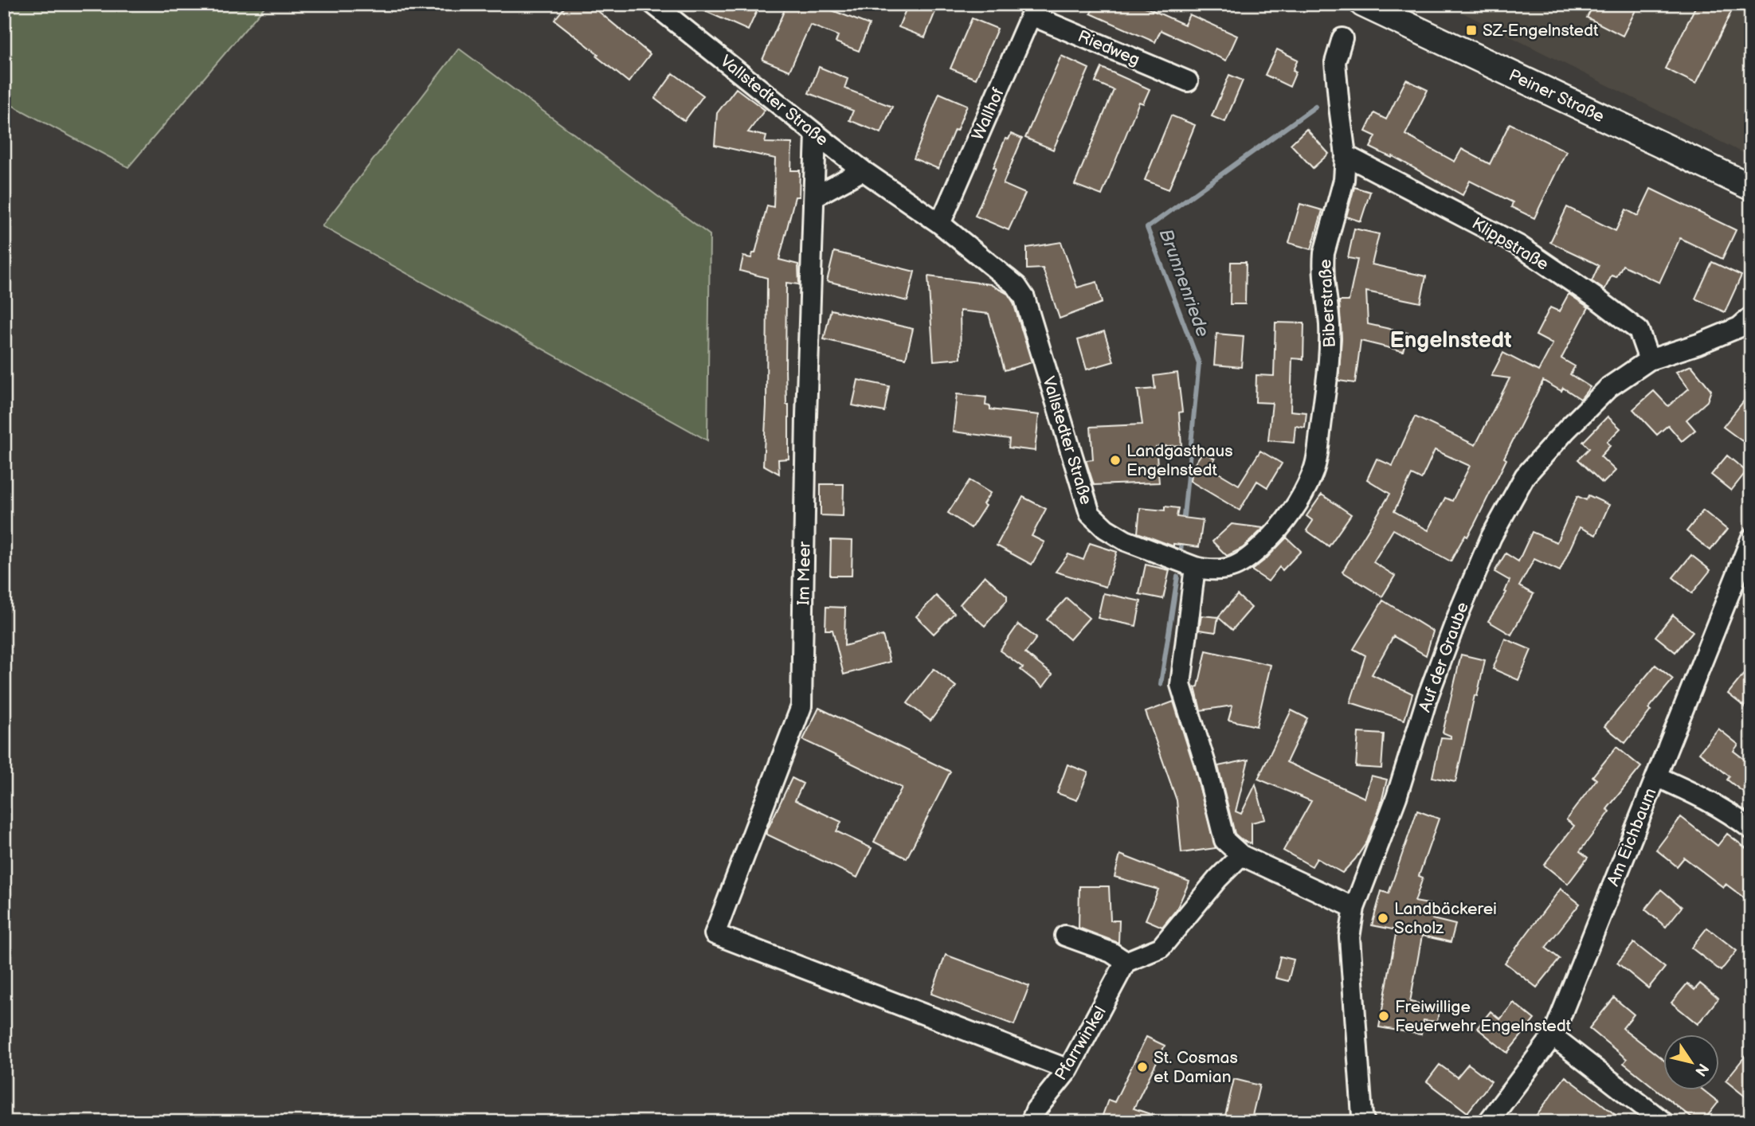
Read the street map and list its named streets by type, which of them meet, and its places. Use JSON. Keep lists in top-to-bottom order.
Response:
{
  "streets": {
    "main road": ["Peiner Straße"],
    "street": [
      "Riedweg",
      "Vallstedter Straße",
      "Wallhof",
      "Klippstraße",
      "Biberstraße",
      "Im Meer",
      "Auf der Graube",
      "Am Eichbaum",
      "Pfarrwinkel"
    ]
  },
  "crossings": [
    ["Riedweg", "Wallhof"],
    ["Vallstedter Straße", "Wallhof"],
    ["Vallstedter Straße", "Biberstraße"],
    ["Vallstedter Straße", "Im Meer"],
    ["Klippstraße", "Biberstraße"],
    ["Klippstraße", "Auf der Graube"],
    ["Im Meer", "Pfarrwinkel"]
  ],
  "districts": ["Engelnstedt"],
  "water": ["Brunnenriede"],
  "places": {
    "transit": ["SZ-Engelnstedt"],
    "other": [
      "Landgasthaus Engelnstedt",
      "Landbäckerei Scholz",
      "Freiwillige Feuerwehr Engelnstedt",
      "St. Cosmas et Damian"
    ]
  },
  "north": "bottom right"
}
